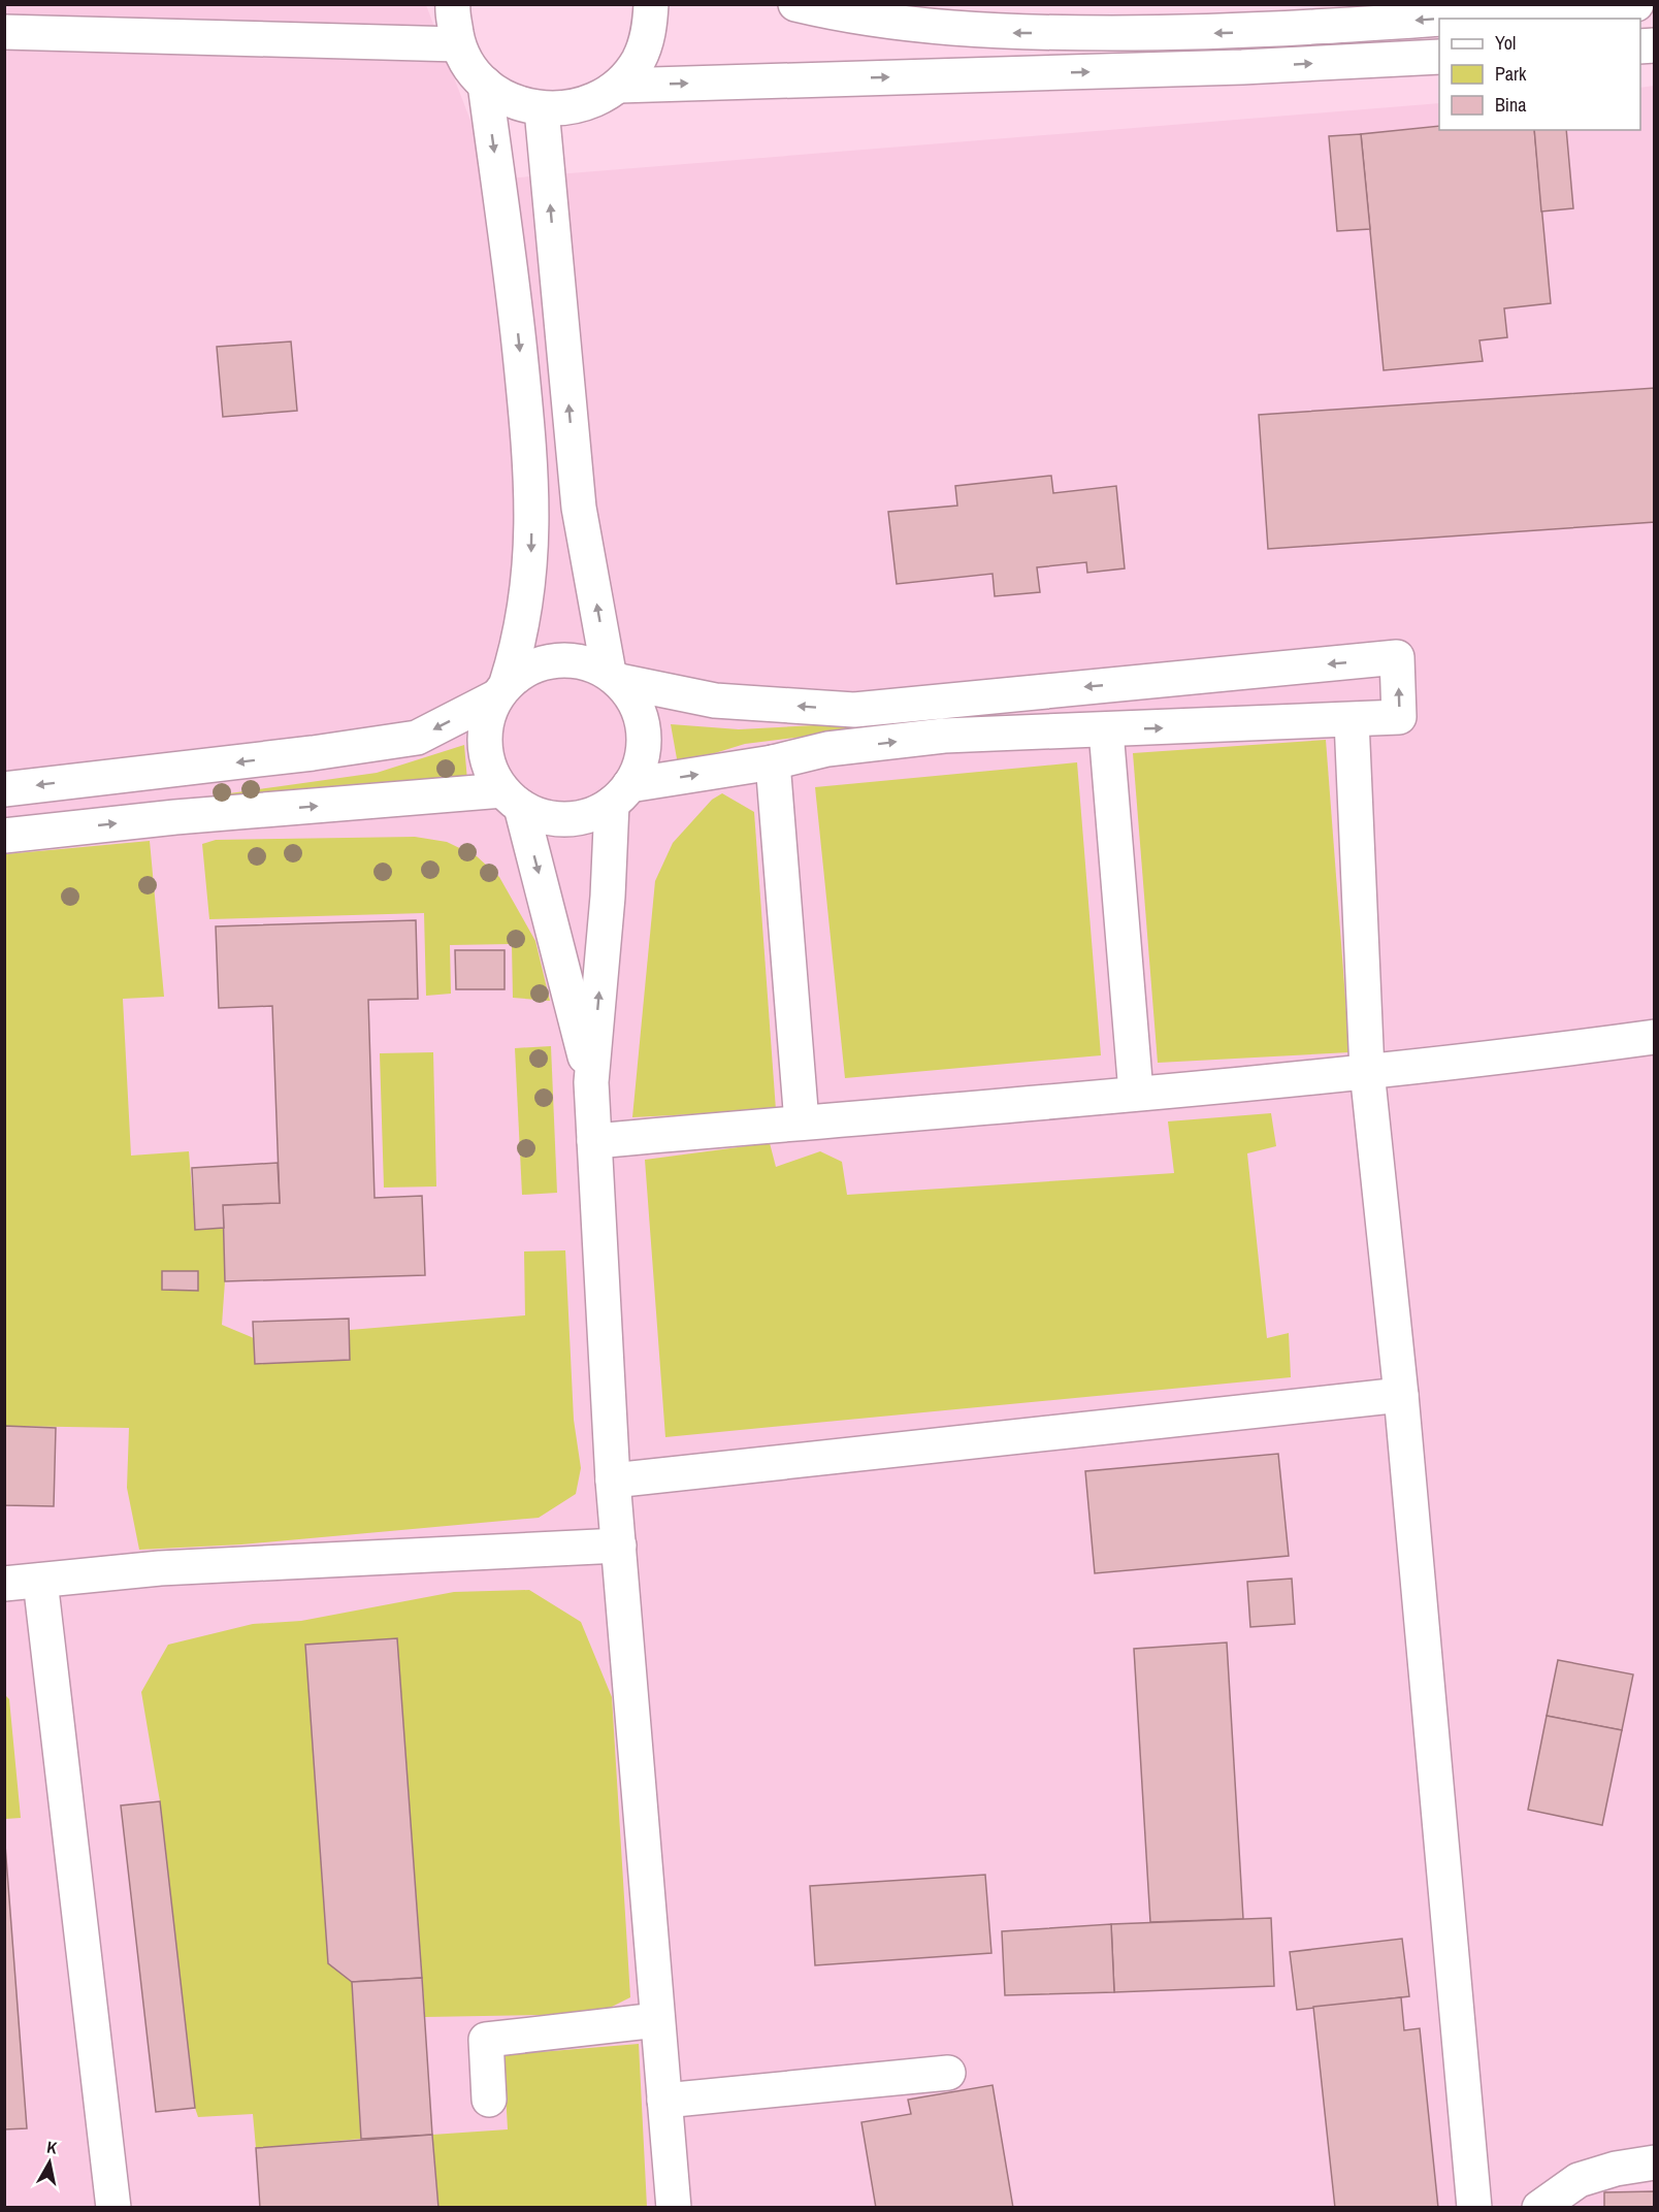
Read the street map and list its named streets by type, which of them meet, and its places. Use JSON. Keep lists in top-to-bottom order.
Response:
{
  "legend": ["Yol", "Park", "Bina"],
  "north": "top"
}
